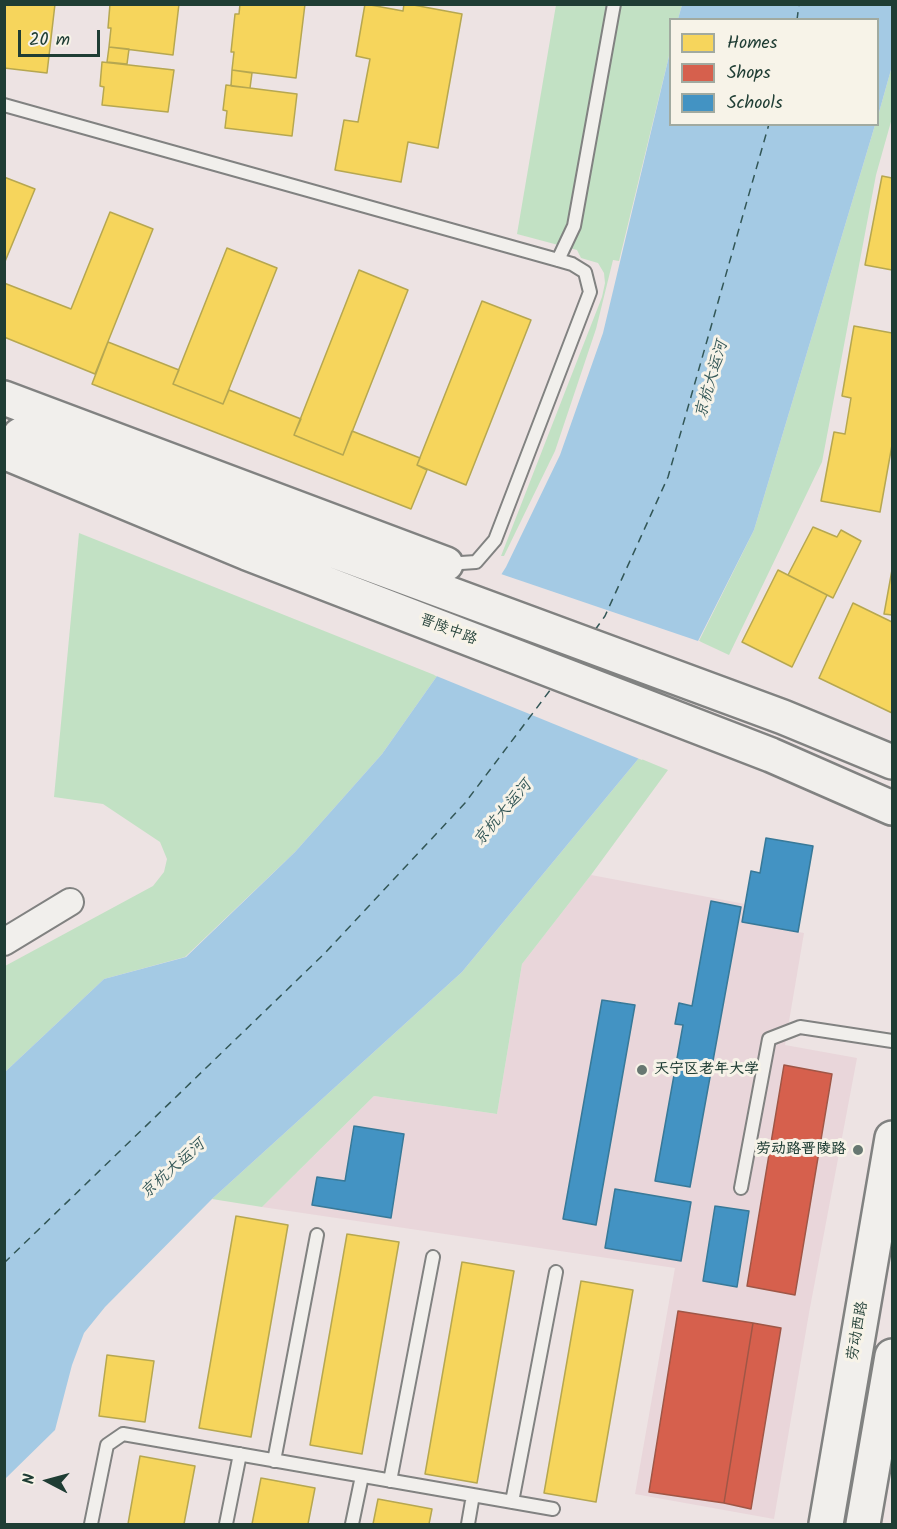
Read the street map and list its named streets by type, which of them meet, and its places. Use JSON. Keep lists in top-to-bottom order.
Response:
{
  "streets": {
    "main road": ["晋陵中路", "劳动西路"]
  },
  "water": ["京杭大运河"],
  "places": ["天宁区老年大学", "劳动路晋陵路"],
  "legend": ["Homes", "Shops", "Schools"],
  "scale_bar": "20 m",
  "north": "left"
}
